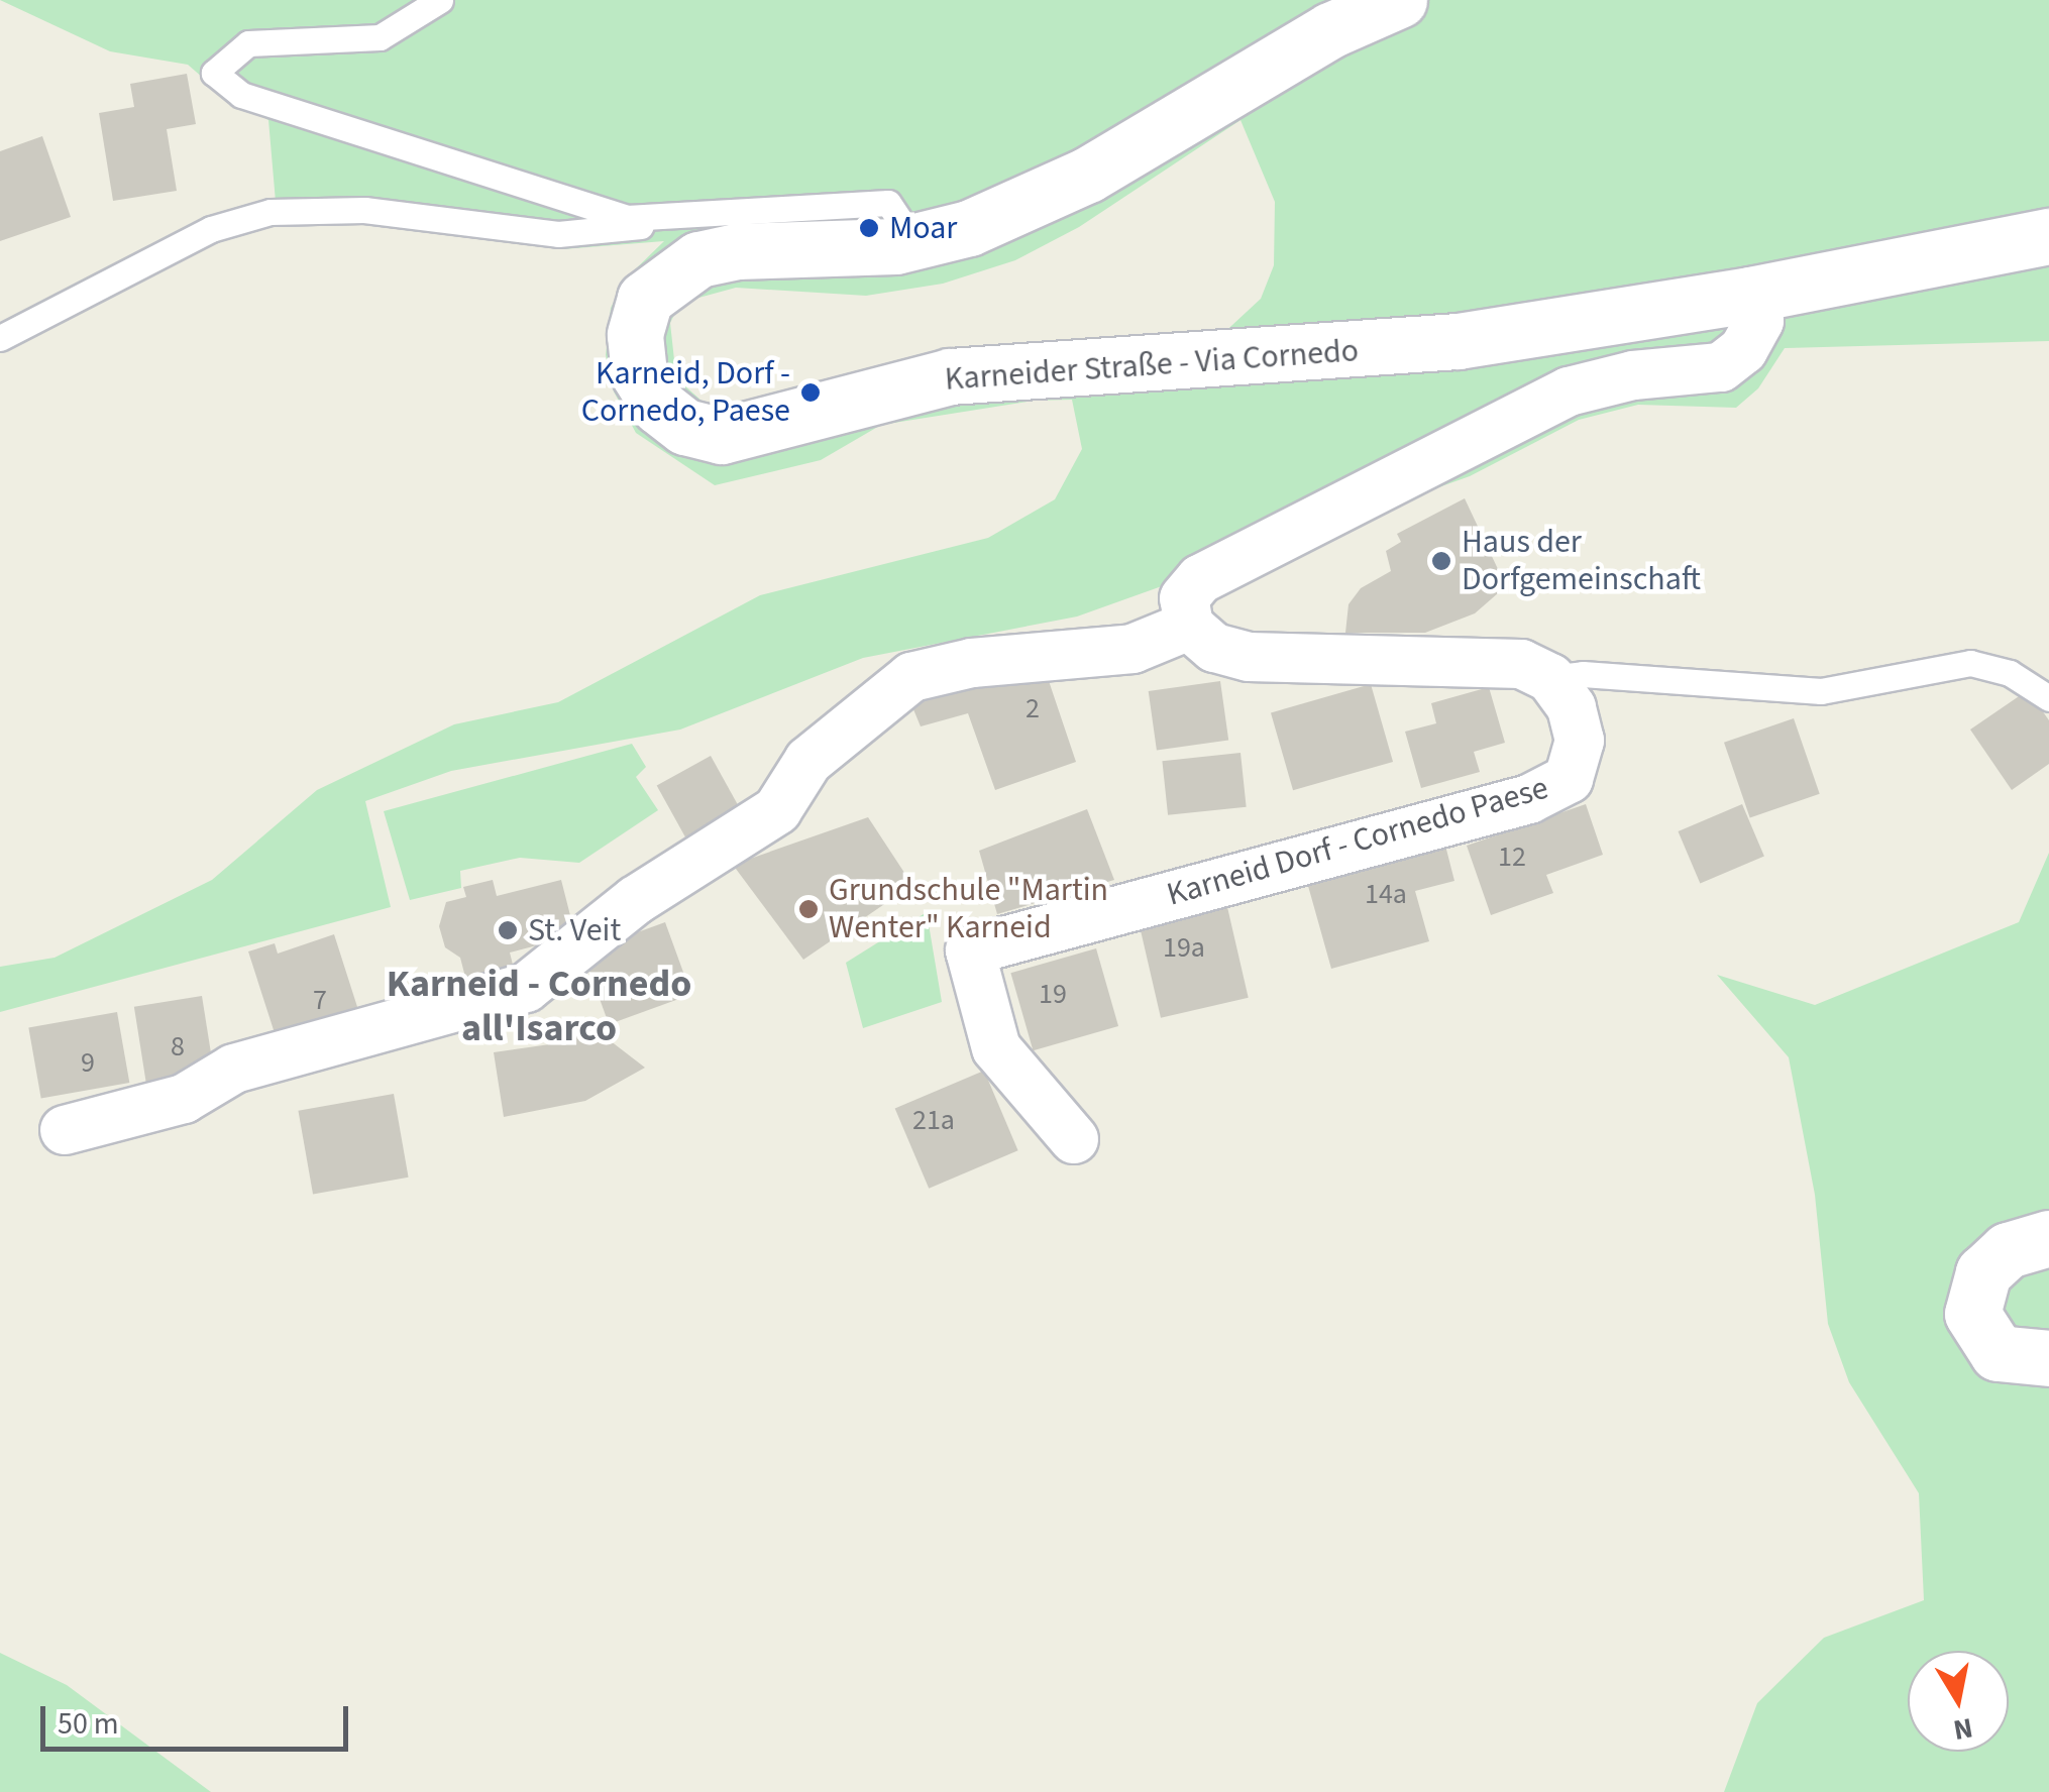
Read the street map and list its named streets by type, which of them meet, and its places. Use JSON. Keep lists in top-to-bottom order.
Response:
{
  "streets": {
    "street": ["Karneider Straße - Via Cornedo", "Karneid Dorf - Cornedo Paese"]
  },
  "districts": ["Karneid - Cornedo all'Isarco"],
  "places": [
    "Moar",
    "Karneid, Dorf - Cornedo, Paese",
    "Haus der Dorfgemeinschaft",
    "Grundschule \"Martin Wenter\" Karneid",
    "St. Veit"
  ],
  "house_numbers": [
    "2",
    "12",
    "14a",
    "19a",
    "19",
    "7",
    "8",
    "9",
    "21a"
  ],
  "scale_bar": "50 m",
  "north": "bottom"
}
